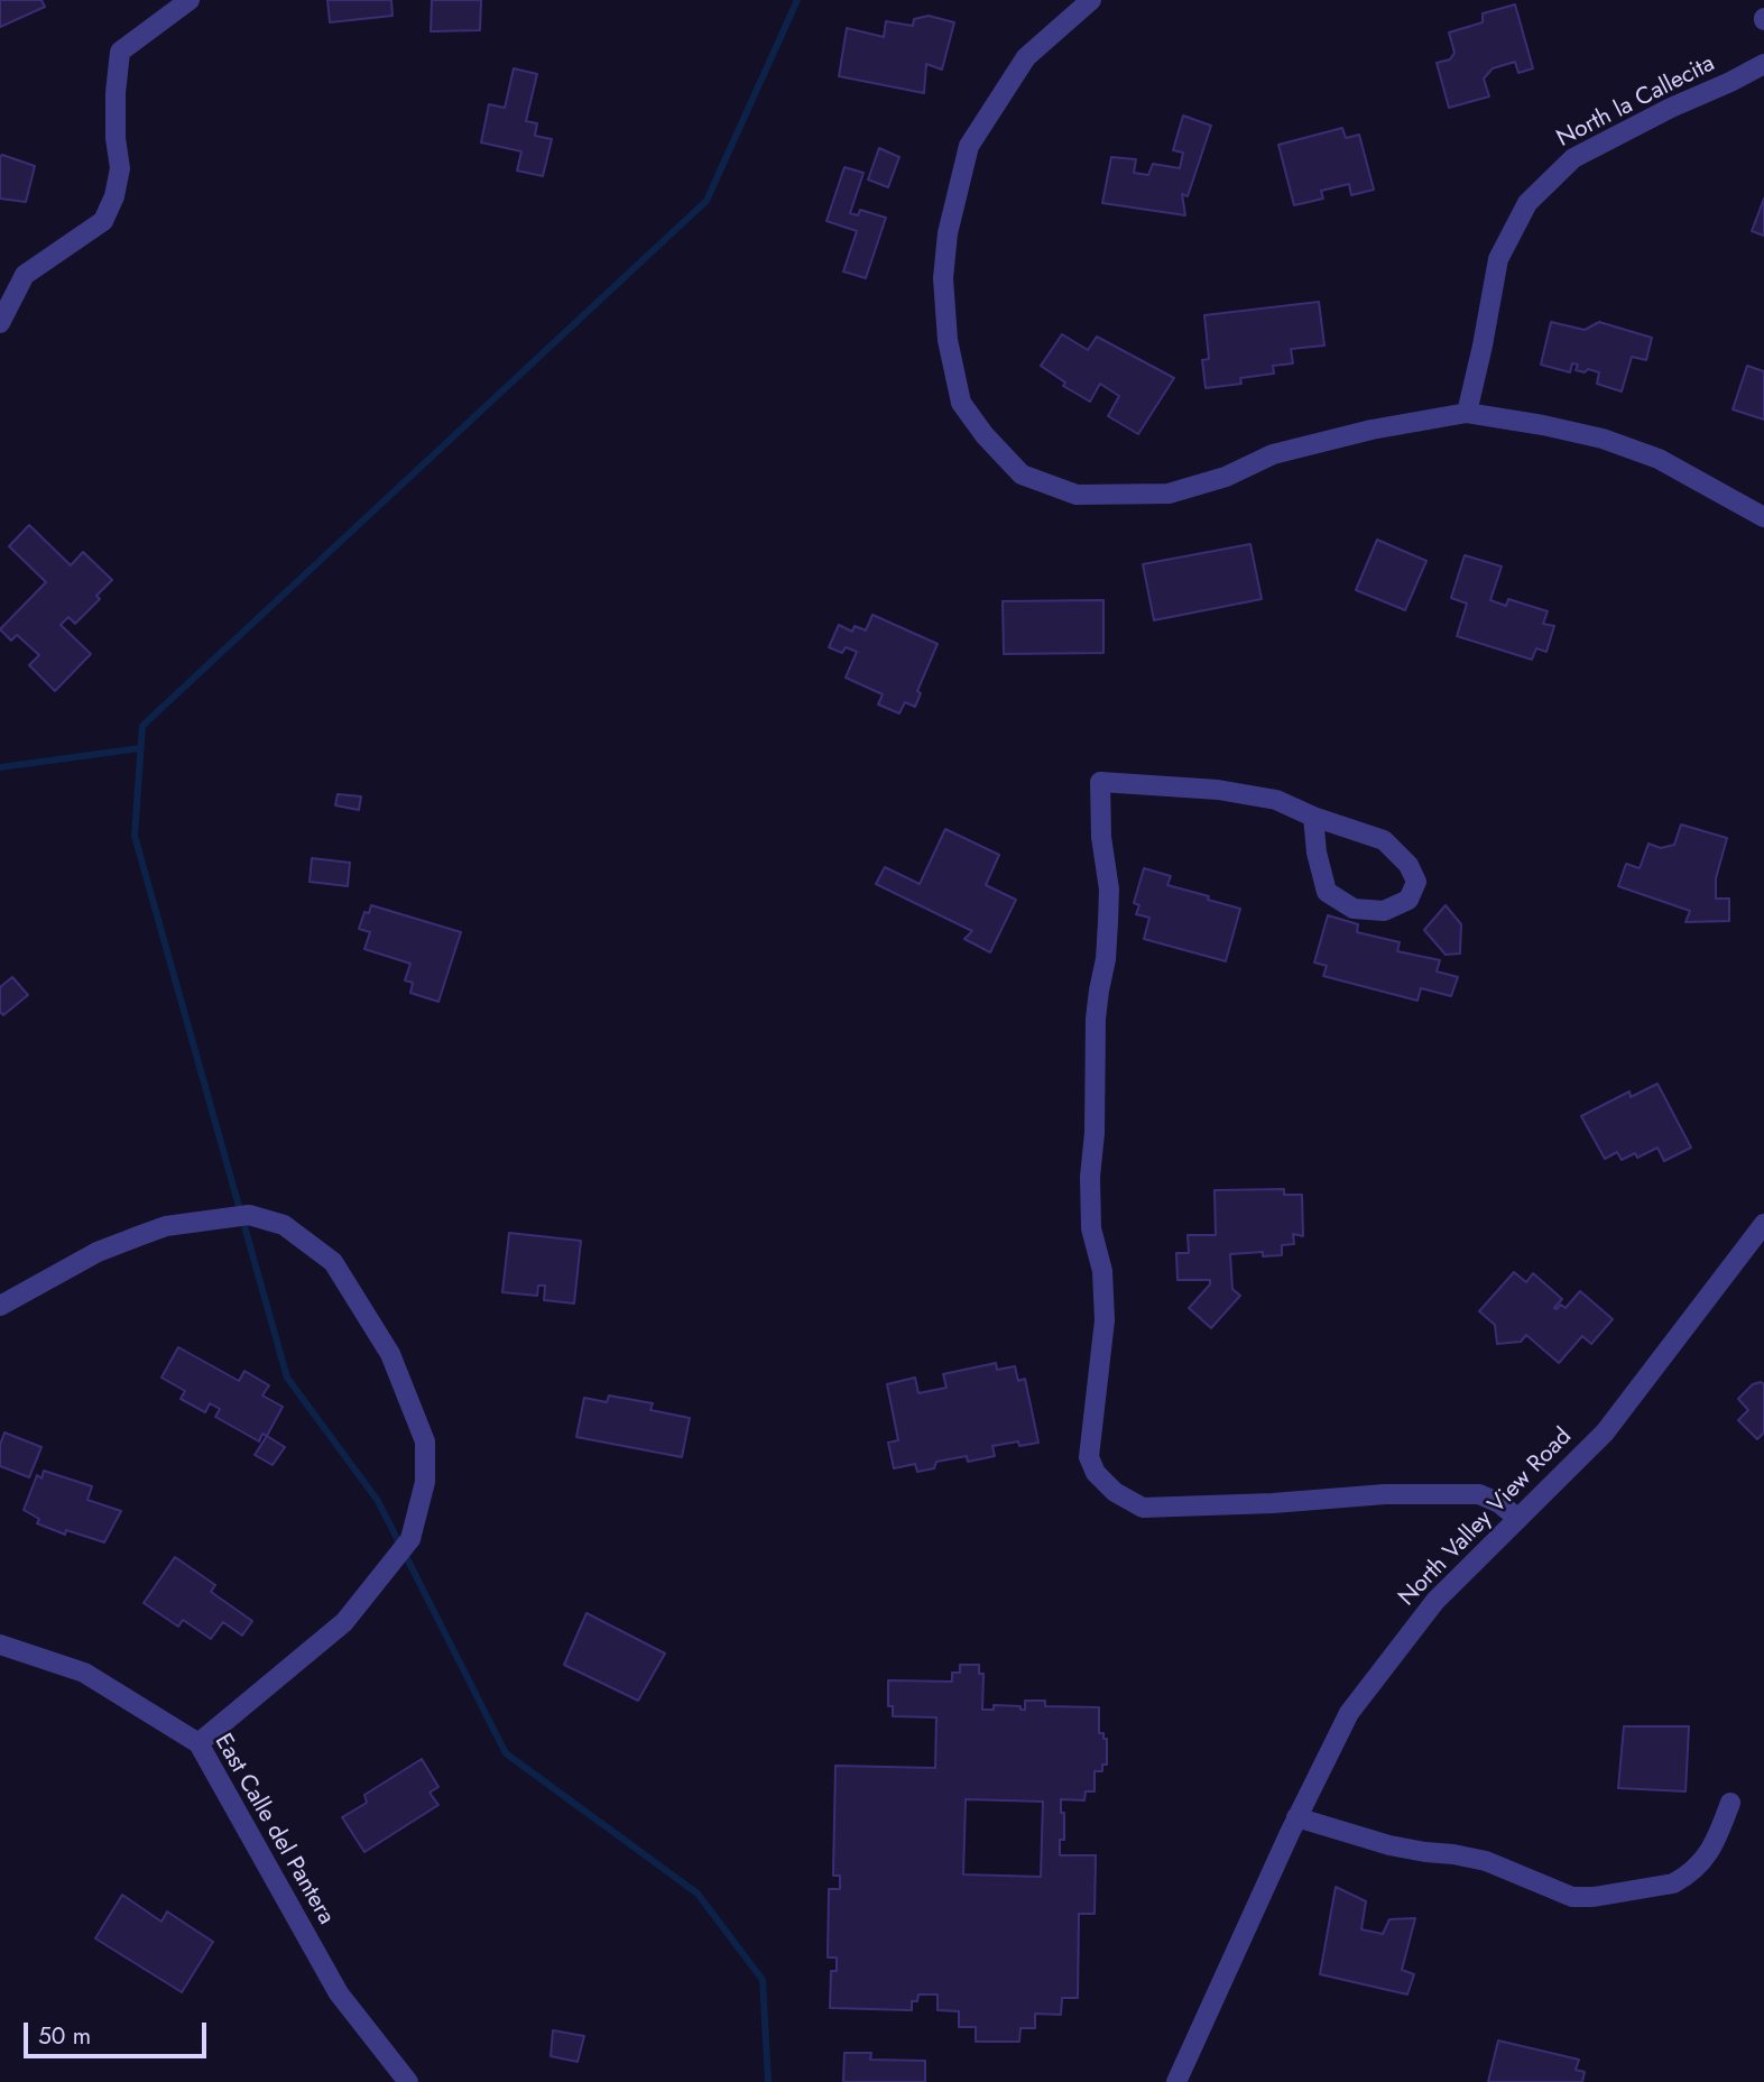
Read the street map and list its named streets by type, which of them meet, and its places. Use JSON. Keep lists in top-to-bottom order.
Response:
{
  "streets": {
    "street": ["North la Callecita", "North Valley View Road", "East Calle del Pantera"]
  },
  "scale_bar": "50 m"
}
